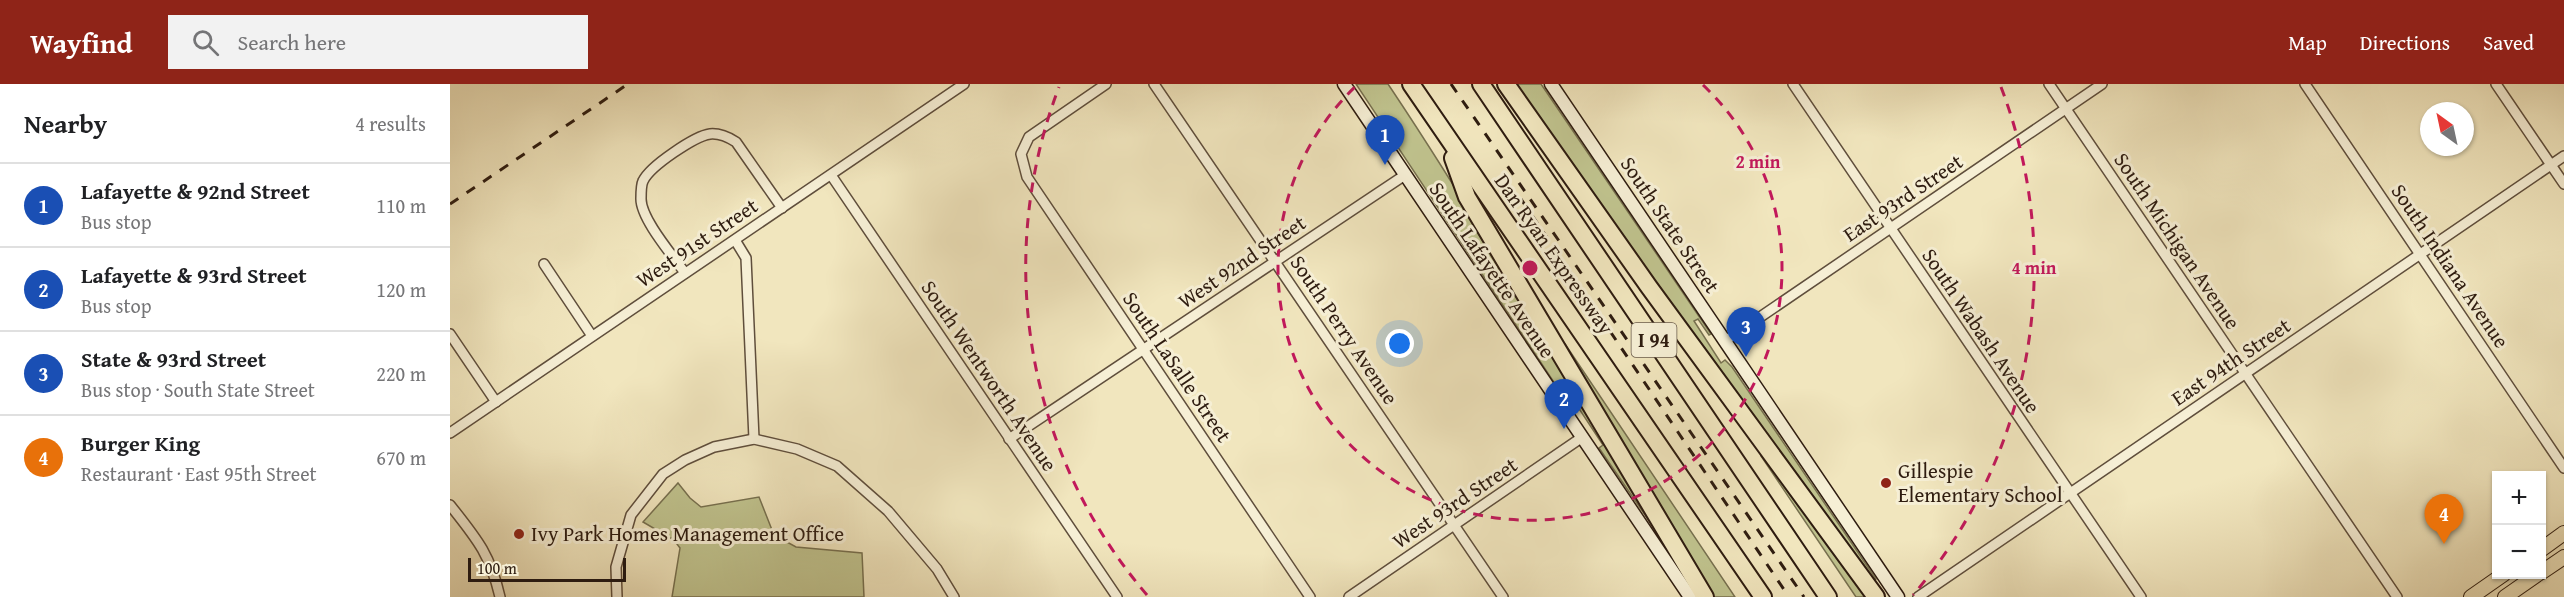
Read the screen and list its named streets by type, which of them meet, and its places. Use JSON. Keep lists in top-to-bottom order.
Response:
{
  "streets": {
    "highway": ["Dan Ryan Expressway", "I 94"],
    "main road": ["South State Street", "South Lafayette Avenue"],
    "street": [
      "East 93rd Street",
      "South Michigan Avenue",
      "West 91st Street",
      "West 92nd Street",
      "South Indiana Avenue",
      "South Perry Avenue",
      "South Wabash Avenue",
      "East 94th Street",
      "South LaSalle Street",
      "South Wentworth Avenue",
      "West 93rd Street"
    ]
  },
  "crossings": [
    ["East 93rd Street", "South State Street"],
    ["East 93rd Street", "South Michigan Avenue"],
    ["East 93rd Street", "South Wabash Avenue"],
    ["South Michigan Avenue", "East 94th Street"],
    ["West 91st Street", "South Wentworth Avenue"],
    ["West 92nd Street", "South Lafayette Avenue"],
    ["West 92nd Street", "South Perry Avenue"],
    ["West 92nd Street", "South LaSalle Street"],
    ["West 92nd Street", "South Wentworth Avenue"],
    ["South Indiana Avenue", "East 94th Street"],
    ["South Lafayette Avenue", "West 93rd Street"],
    ["South Perry Avenue", "West 93rd Street"],
    ["South Wabash Avenue", "East 94th Street"]
  ],
  "places": ["Gillespie Elementary School", "Ivy Park Homes Management Office"],
  "scale_bar": "100 m",
  "north": "top left",
  "page": {
    "header": "Wayfind",
    "search": "Search here",
    "nav": ["Map", "Directions", "Saved"],
    "heading": ["Nearby", "4 results"],
    "pins": [
      "1",
      "3",
      "2",
      "4"
    ],
    "list": [
      {
        "mark": "1",
        "name": "Lafayette & 92nd Street",
        "note": "Bus stop",
        "value": "110 m"
      },
      {
        "mark": "2",
        "name": "Lafayette & 93rd Street",
        "note": "Bus stop",
        "value": "120 m"
      },
      {
        "mark": "3",
        "name": "State & 93rd Street",
        "note": "Bus stop · South State Street",
        "value": "220 m"
      },
      {
        "mark": "4",
        "name": "Burger King",
        "note": "Restaurant · East 95th Street",
        "value": "670 m"
      }
    ],
    "map_buttons": ["+", "−"],
    "scale": "100 m"
  },
  "rings": ["2 min", "4 min"]
}
